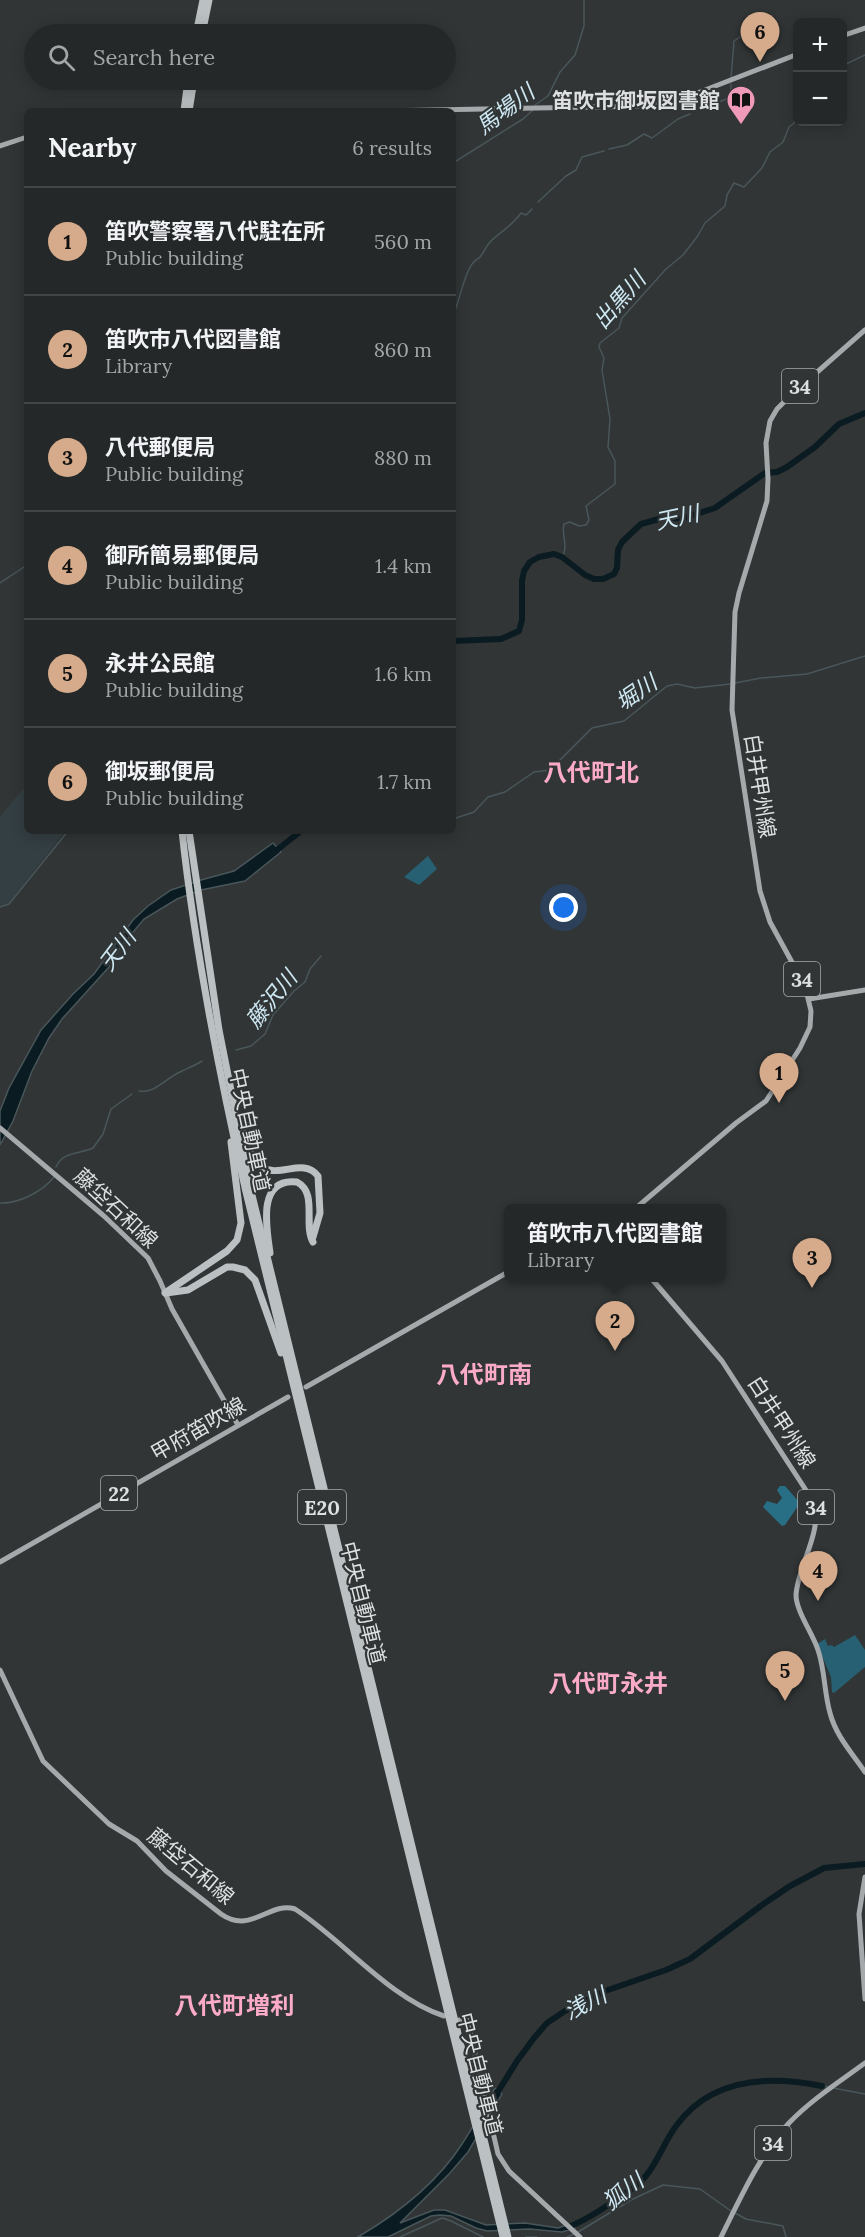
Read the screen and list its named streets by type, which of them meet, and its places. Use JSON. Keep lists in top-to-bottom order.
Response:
{
  "streets": {
    "highway": ["中央自動車道", "E20"],
    "main road": [
      "34",
      "白井甲州線",
      "藤垈石和線",
      "甲府笛吹線",
      "22"
    ]
  },
  "crossings": [
    ["藤垈石和線", "甲府笛吹線"]
  ],
  "districts": [
    "八代町北",
    "八代町南",
    "八代町永井",
    "八代町増利"
  ],
  "water": [
    "馬場川",
    "出黒川",
    "天川",
    "堀川",
    "藤沢川",
    "浅川",
    "狐川"
  ],
  "places": {
    "library": ["笛吹市御坂図書館"]
  },
  "page": {
    "pins": [
      "6",
      "1",
      "3",
      "2",
      "4",
      "5"
    ],
    "map_buttons": ["+", "−"],
    "search": "Search here",
    "heading": ["Nearby", "6 results"],
    "list": [
      {
        "mark": "1",
        "name": "笛吹警察署八代駐在所",
        "note": "Public building",
        "value": "560 m"
      },
      {
        "mark": "2",
        "name": "笛吹市八代図書館",
        "note": "Library",
        "value": "860 m"
      },
      {
        "mark": "3",
        "name": "八代郵便局",
        "note": "Public building",
        "value": "880 m"
      },
      {
        "mark": "4",
        "name": "御所簡易郵便局",
        "note": "Public building",
        "value": "1.4 km"
      },
      {
        "mark": "5",
        "name": "永井公民館",
        "note": "Public building",
        "value": "1.6 km"
      },
      {
        "mark": "6",
        "name": "御坂郵便局",
        "note": "Public building",
        "value": "1.7 km"
      }
    ],
    "popup": ["笛吹市八代図書館", "Library"]
  }
}
